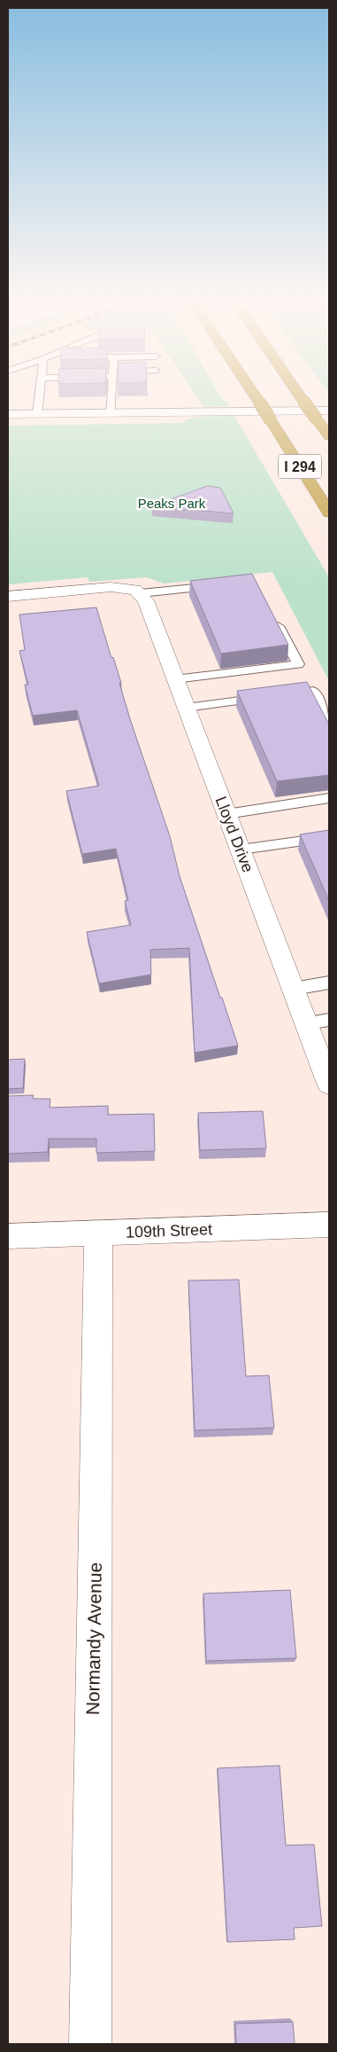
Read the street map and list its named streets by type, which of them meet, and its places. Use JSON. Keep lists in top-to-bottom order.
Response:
{
  "streets": {
    "highway": ["I 294"],
    "street": ["Lloyd Drive", "109th Street", "Normandy Avenue"]
  },
  "crossings": [
    ["109th Street", "Normandy Avenue"]
  ],
  "parks": ["Peaks Park"]
}
